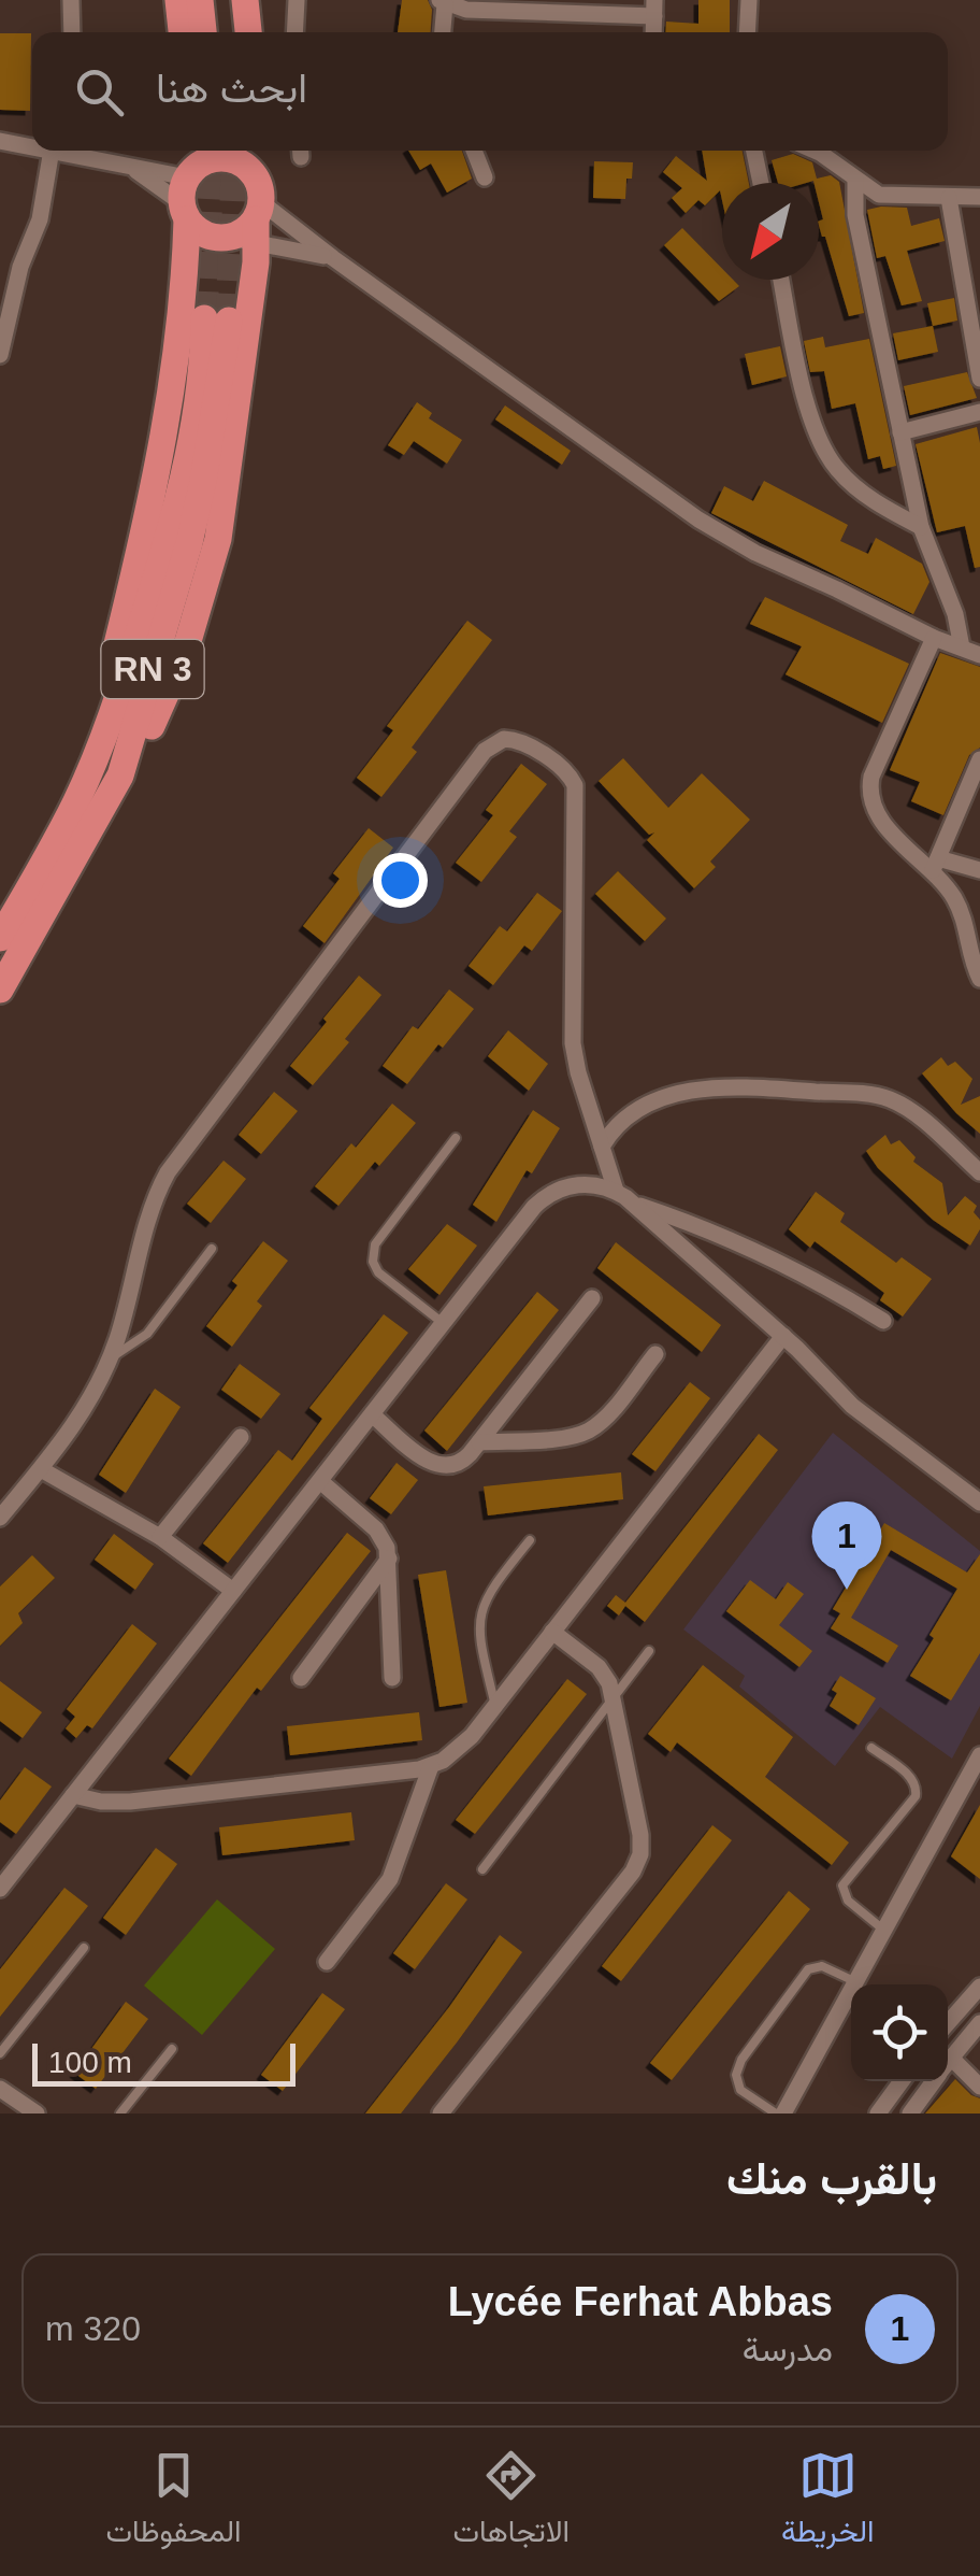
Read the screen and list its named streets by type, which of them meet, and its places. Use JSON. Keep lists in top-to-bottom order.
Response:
{
  "streets": {
    "highway": ["RN 3"]
  },
  "scale_bar": "100 m",
  "north": "bottom left",
  "page": {
    "search": "ابحث هنا",
    "pins": "1",
    "scale": "100 m",
    "heading": "بالقرب منك",
    "list": [
      {
        "mark": "1",
        "name": "Lycée Ferhat Abbas",
        "note": "مدرسة",
        "value": "320 m"
      }
    ],
    "nav": ["الخريطة", "الاتجاهات", "المحفوظات"]
  }
}
